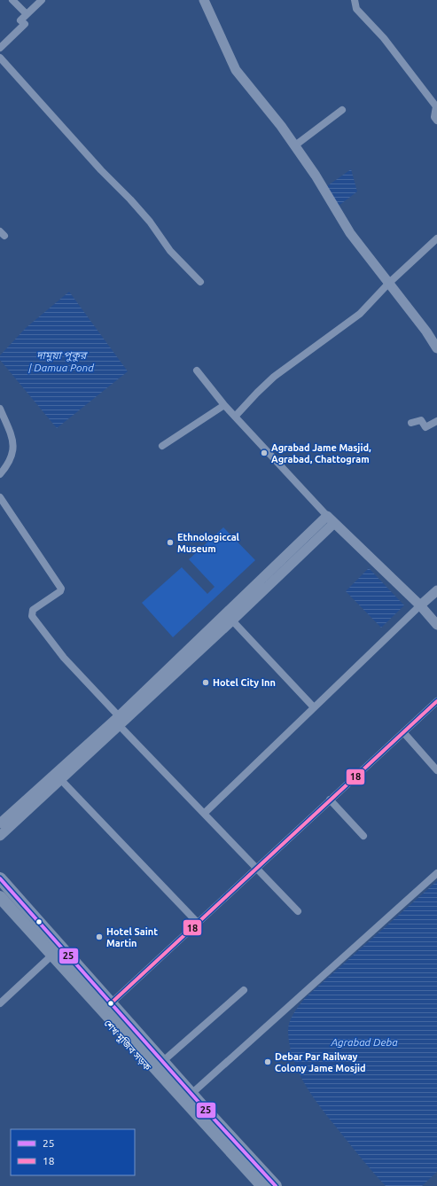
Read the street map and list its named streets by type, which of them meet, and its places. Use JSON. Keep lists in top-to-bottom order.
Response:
{
  "streets": {
    "highway": ["শেখ মুজিব সড়ক"]
  },
  "water": ["দামুয়া পুকুর | Damua Pond", "Agrabad Deba"],
  "places": [
    "Agrabad Jame Masjid, Agrabad, Chattogram",
    "Ethnologiccal Museum",
    "Hotel City Inn",
    "Hotel Saint Martin",
    "Debar Par Railway Colony Jame Mosjid"
  ],
  "lines": ["transit line 18", "transit line 25"],
  "legend": ["25", "18"]
}
